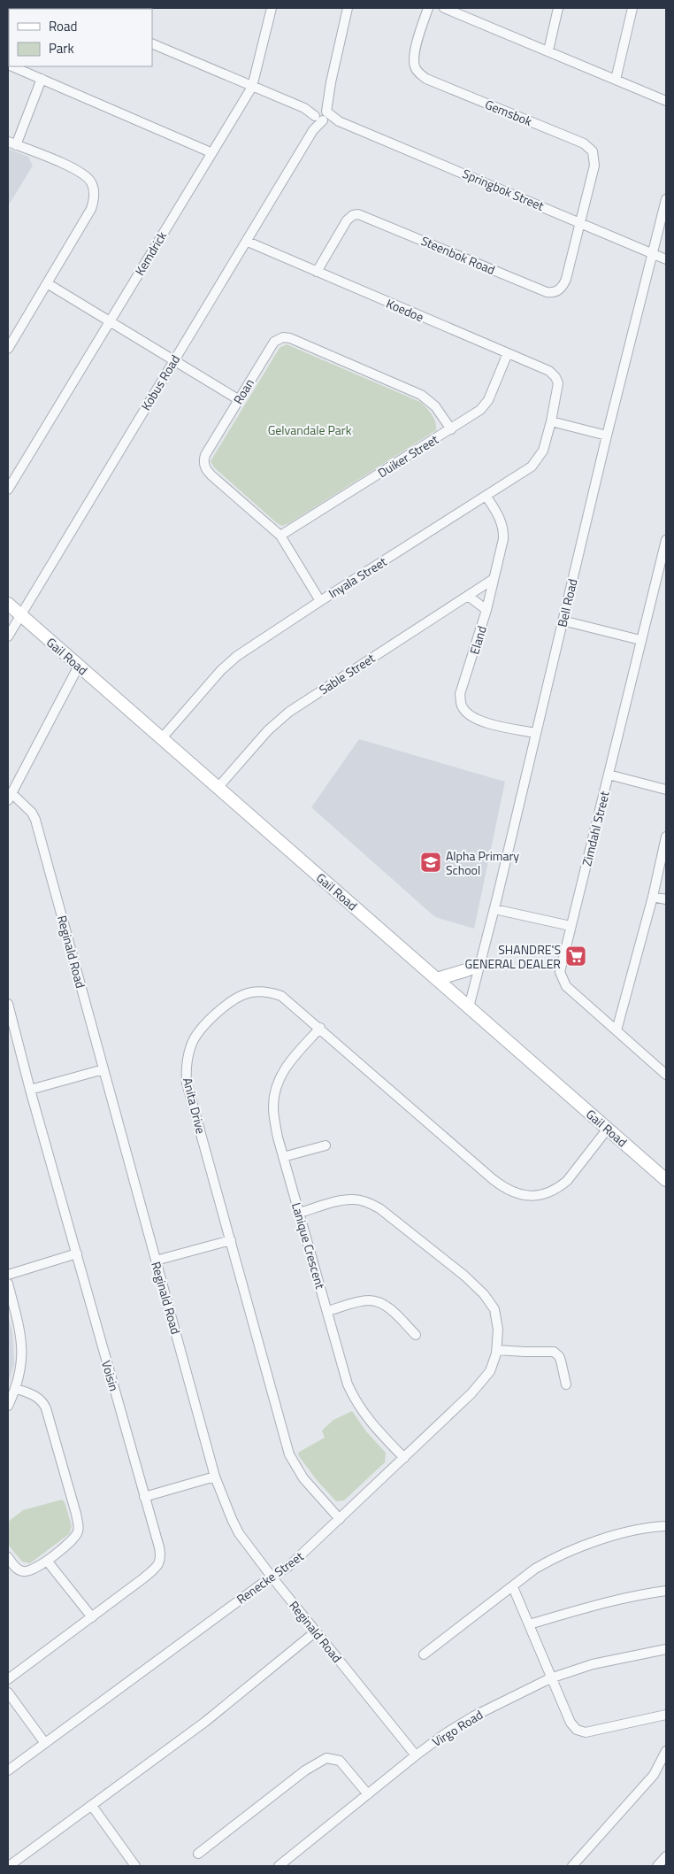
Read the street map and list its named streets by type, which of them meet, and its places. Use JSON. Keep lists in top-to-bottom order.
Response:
{
  "streets": {
    "street": [
      "Gemsbok",
      "Springbok Street",
      "Kemdrick",
      "Steenbok Road",
      "Koedoe",
      "Kobus Road",
      "Roan",
      "Duiker Street",
      "Inyala Street",
      "Bell Road",
      "Eland",
      "Gail Road",
      "Sable Street",
      "Zimdahl Street",
      "Reginald Road",
      "Anita Drive",
      "Lanique Crescent",
      "Voisin",
      "Renecke Street",
      "Virgo Road"
    ]
  },
  "crossings": [
    ["Gemsbok", "Springbok Street"],
    ["Gemsbok", "Steenbok Road"],
    ["Springbok Street", "Steenbok Road"],
    ["Springbok Street", "Kobus Road"],
    ["Springbok Street", "Bell Road"],
    ["Steenbok Road", "Koedoe"],
    ["Koedoe", "Kobus Road"],
    ["Koedoe", "Duiker Street"],
    ["Koedoe", "Inyala Street"],
    ["Kobus Road", "Gail Road"],
    ["Roan", "Duiker Street"],
    ["Roan", "Inyala Street"],
    ["Inyala Street", "Eland"],
    ["Inyala Street", "Gail Road"],
    ["Bell Road", "Eland"],
    ["Bell Road", "Gail Road"],
    ["Eland", "Sable Street"],
    ["Gail Road", "Sable Street"],
    ["Gail Road", "Anita Drive"],
    ["Reginald Road", "Renecke Street"],
    ["Reginald Road", "Virgo Road"],
    ["Anita Drive", "Lanique Crescent"],
    ["Anita Drive", "Renecke Street"],
    ["Lanique Crescent", "Renecke Street"]
  ],
  "parks": ["Gelvandale Park"],
  "places": {
    "school or university": ["Alpha Primary School"],
    "supermarket": ["SHANDRE'S GENERAL DEALER"]
  },
  "legend": ["Road", "Park"]
}
